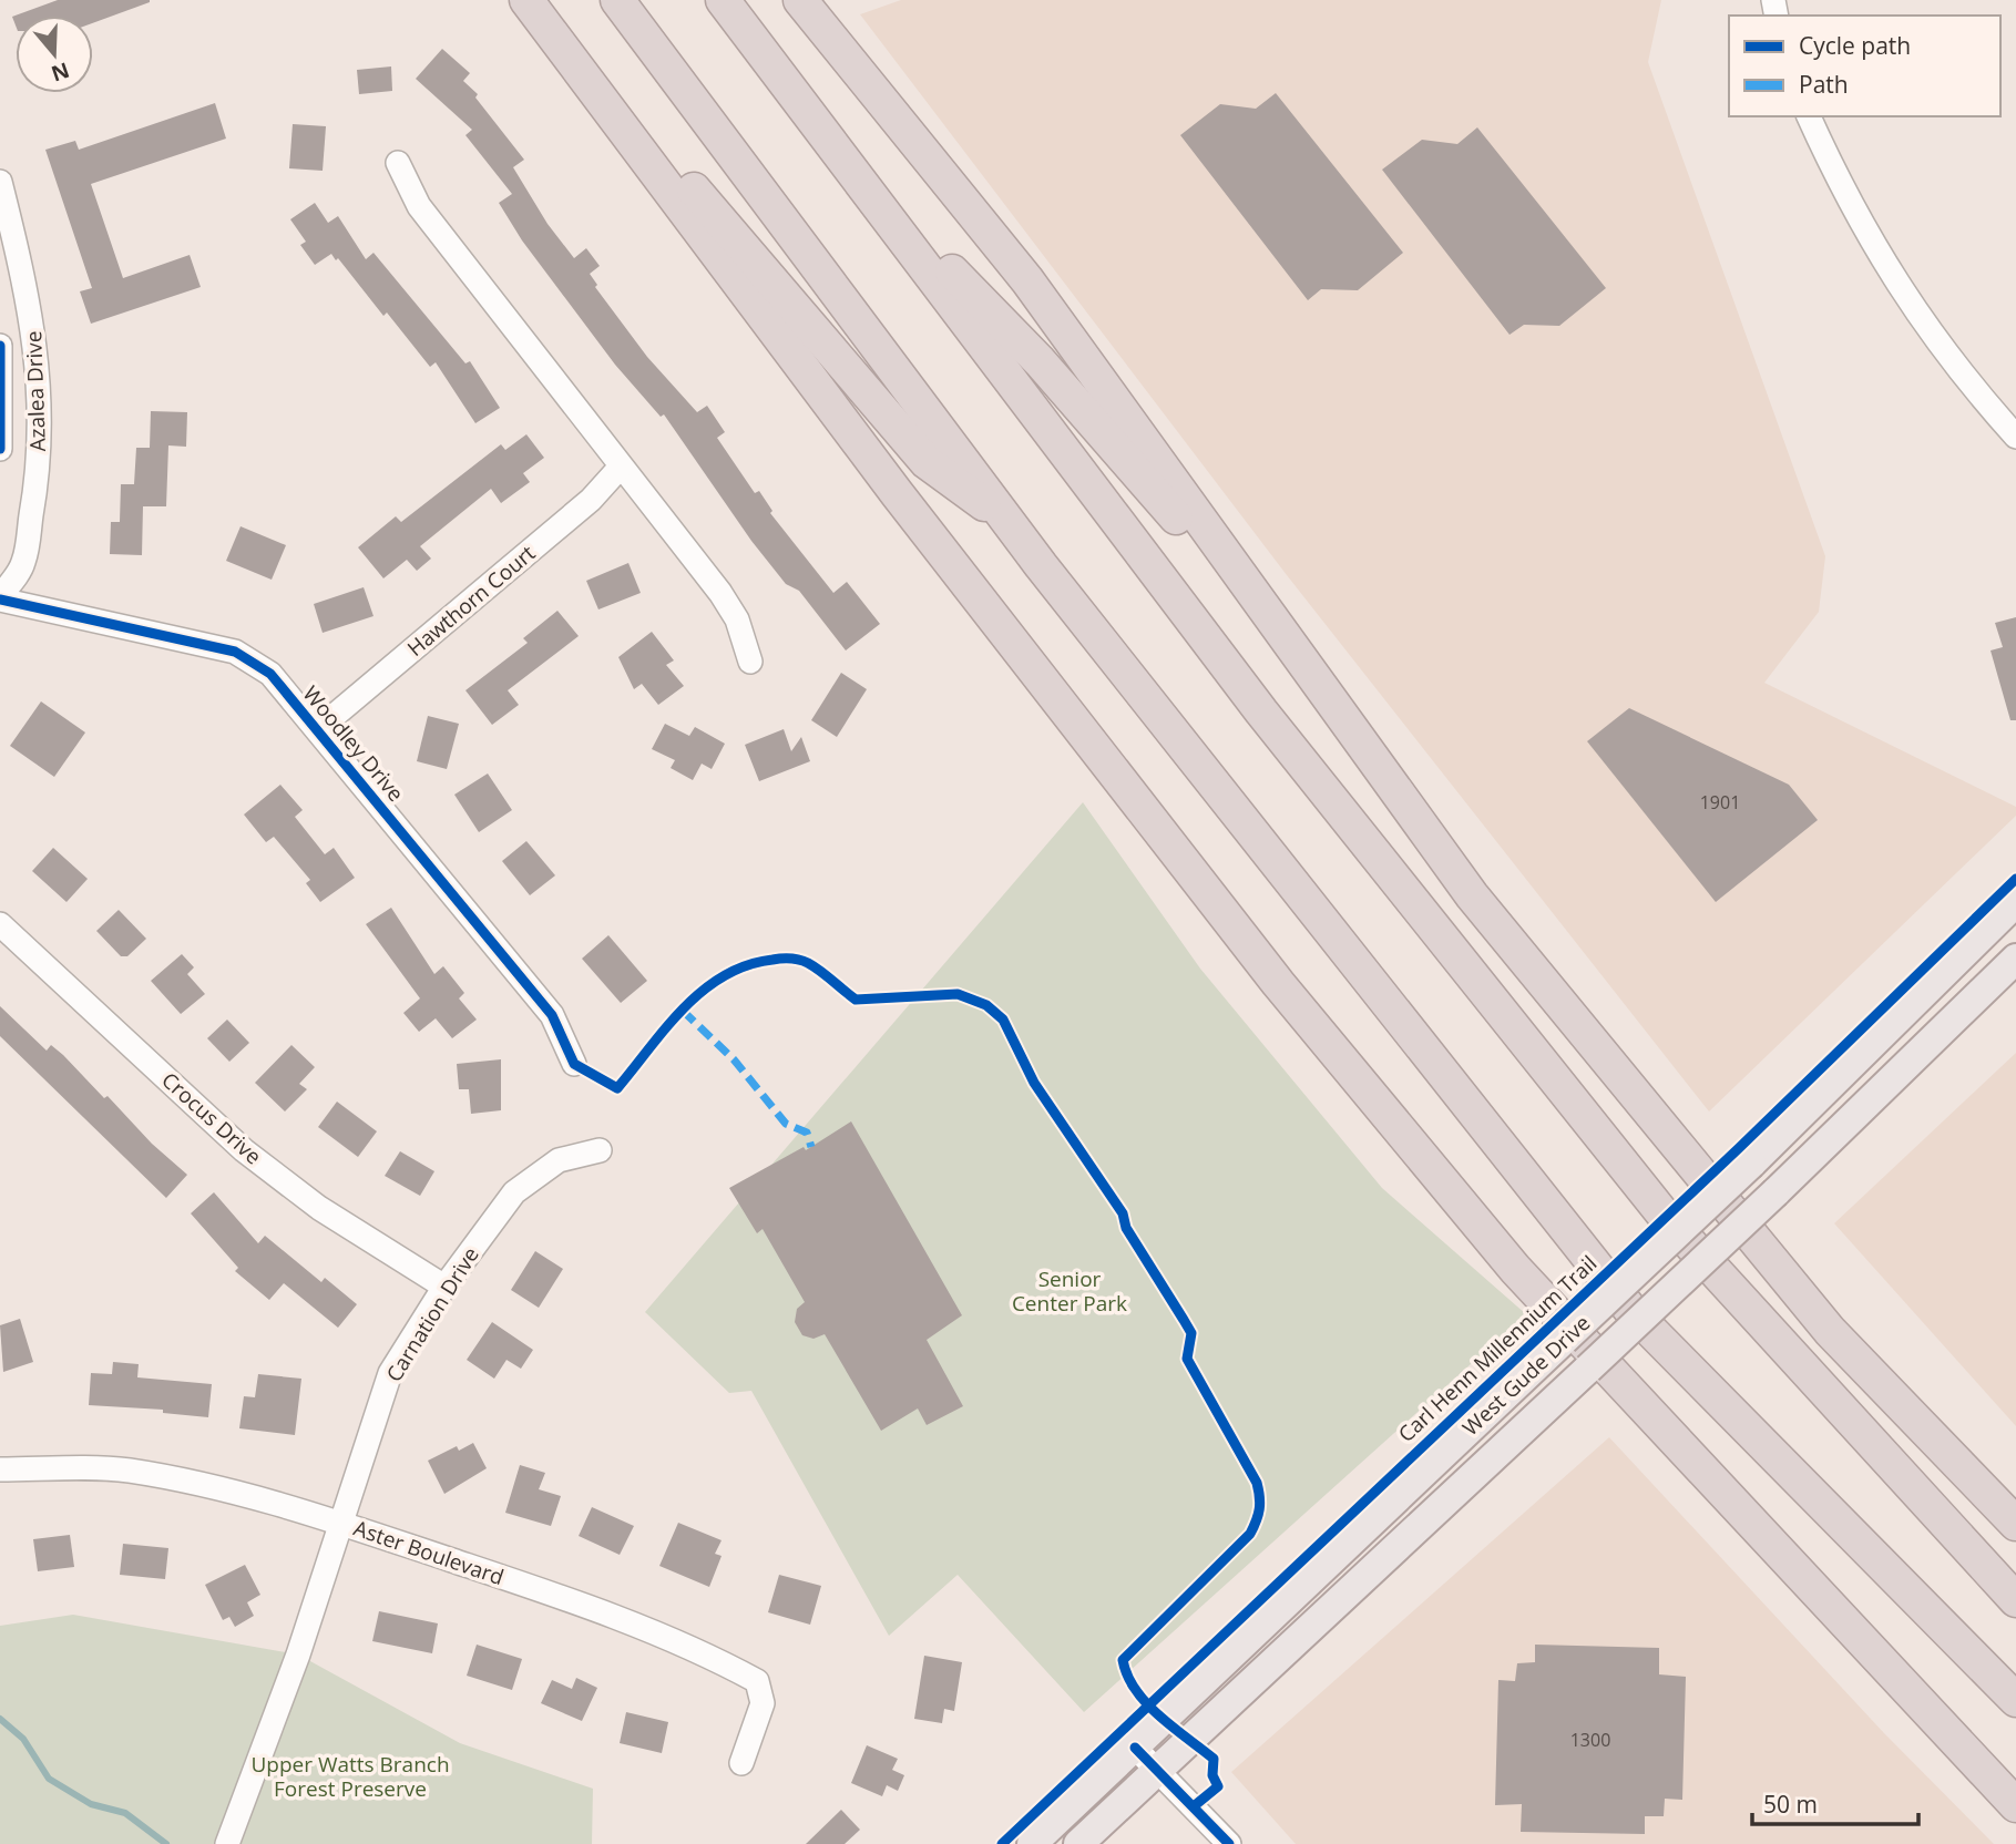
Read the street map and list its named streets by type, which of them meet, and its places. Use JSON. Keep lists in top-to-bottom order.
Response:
{
  "streets": {
    "main road": ["West Gude Drive"],
    "street": [
      "Azalea Drive",
      "Hawthorn Court",
      "Woodley Drive",
      "Crocus Drive",
      "Carnation Drive",
      "Aster Boulevard"
    ],
    "cycle path": ["Carl Henn Millennium Trail"]
  },
  "crossings": [
    ["Azalea Drive", "Woodley Drive"],
    ["Hawthorn Court", "Woodley Drive"],
    ["Crocus Drive", "Carnation Drive"],
    ["Carnation Drive", "Aster Boulevard"]
  ],
  "parks": ["Senior Center Park", "Upper Watts Branch Forest Preserve"],
  "house_numbers": ["1901", "1300"],
  "legend": ["Cycle path", "Path"],
  "scale_bar": "50 m",
  "north": "bottom"
}
